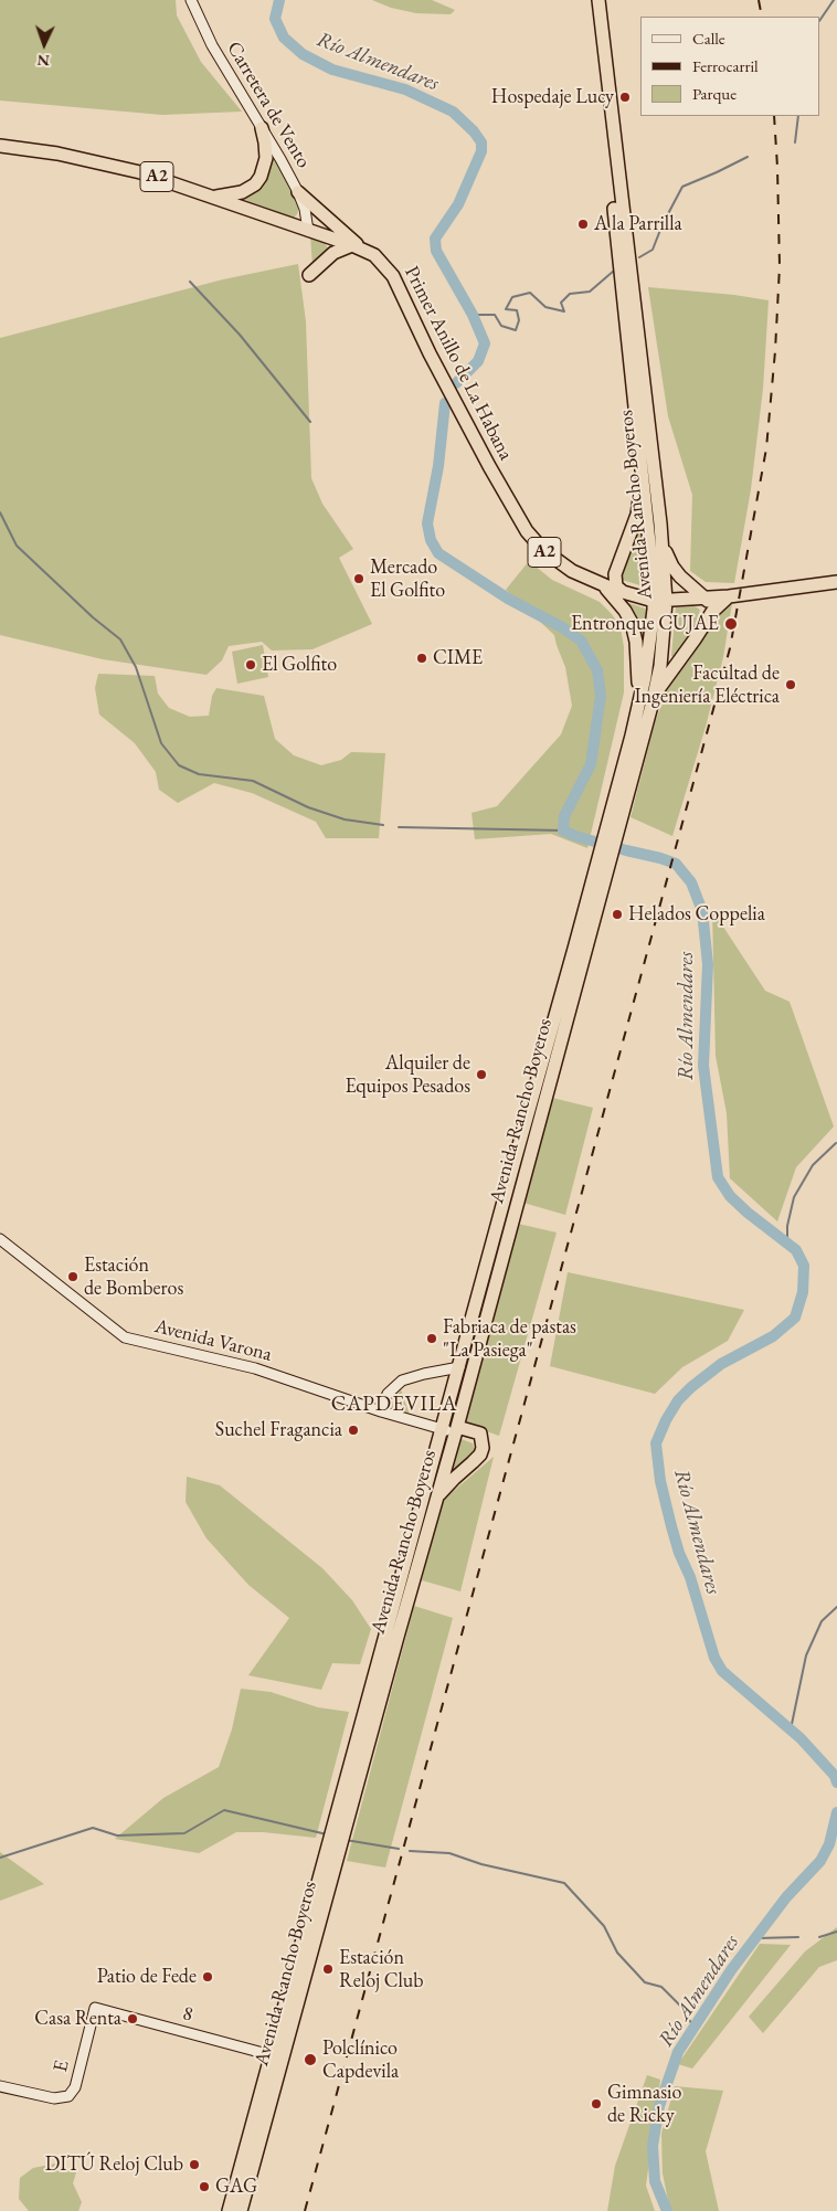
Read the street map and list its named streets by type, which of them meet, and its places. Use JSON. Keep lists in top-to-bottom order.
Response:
{
  "streets": {
    "highway": ["A2", "Primer Anillo de La Habana", "Avenida Rancho Boyeros"],
    "street": [
      "Carretera de Vento",
      "Avenida Varona",
      "8",
      "E"
    ]
  },
  "crossings": [
    ["Carretera de Vento", "Primer Anillo de La Habana"],
    ["Primer Anillo de La Habana", "Avenida Rancho Boyeros"],
    ["Avenida Rancho Boyeros", "Avenida Varona"],
    ["Avenida Rancho Boyeros", "8"],
    ["8", "E"]
  ],
  "districts": ["CAPDEVILA"],
  "water": ["Río Almendares"],
  "places": [
    "Hospedaje Lucy",
    "A la Parrilla",
    "Mercado El Golfito",
    "Entronque CUJAE",
    "CIME",
    "El Golfito",
    "Facultad de Ingeniería Eléctrica",
    "Helados Coppelia",
    "Alquiler de Equipos Pesados",
    "Estación de Bomberos",
    "Fabriaca de pastas \"La Pasiega\"",
    "Suchel Fragancia",
    "Estación Reloj Club",
    "Patio de Fede",
    "Casa Renta",
    "Polclínico Capdevila",
    "Gimnasio de Ricky",
    "DITÚ Reloj Club",
    "GAG"
  ],
  "legend": ["Calle", "Ferrocarril", "Parque"],
  "north": "bottom"
}
